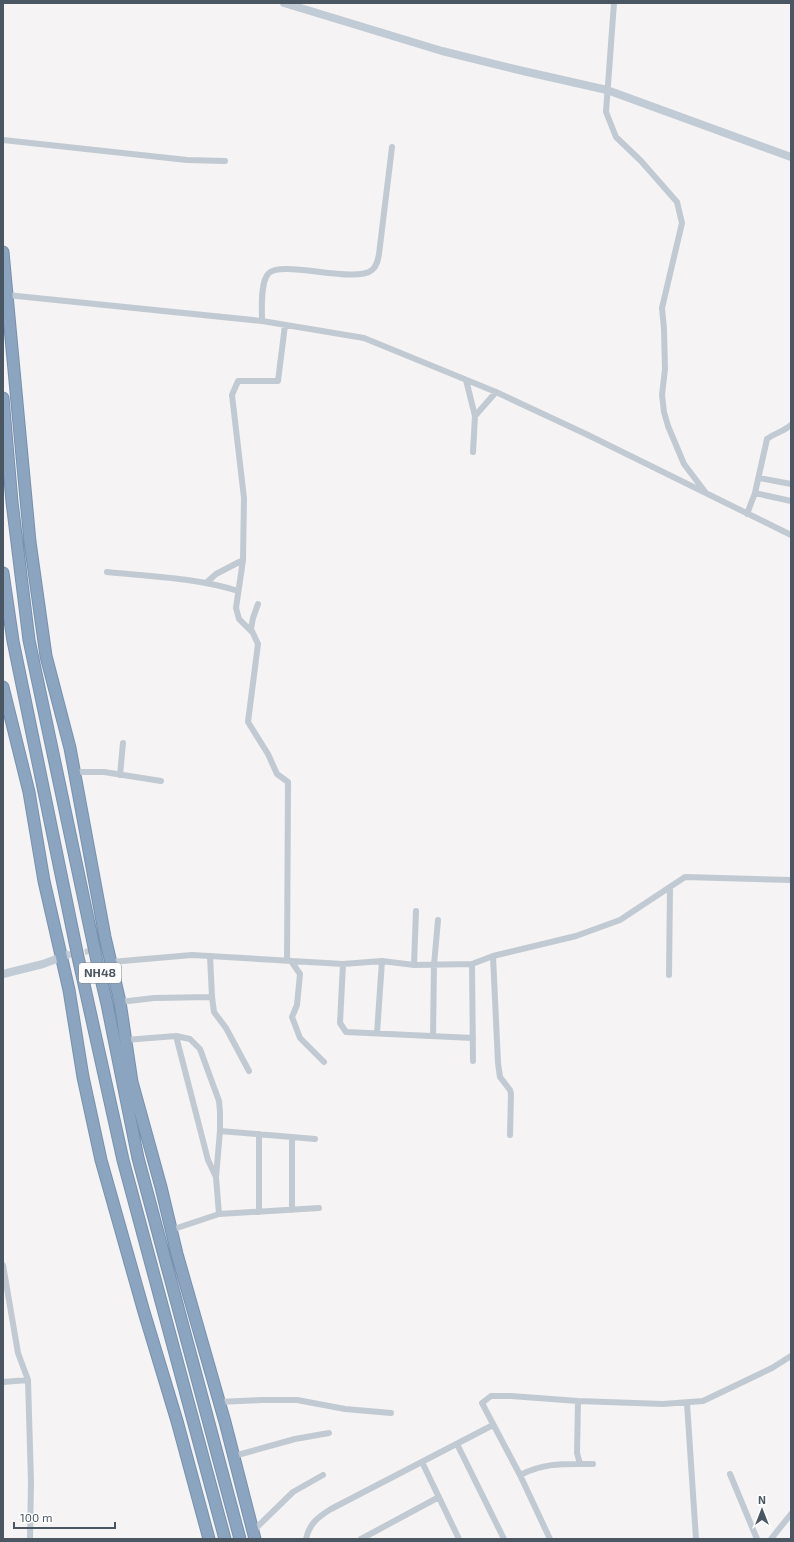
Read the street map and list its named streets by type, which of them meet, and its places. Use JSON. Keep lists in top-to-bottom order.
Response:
{
  "streets": {
    "highway": ["NH48"]
  },
  "scale_bar": "100 m",
  "north": "top"
}
